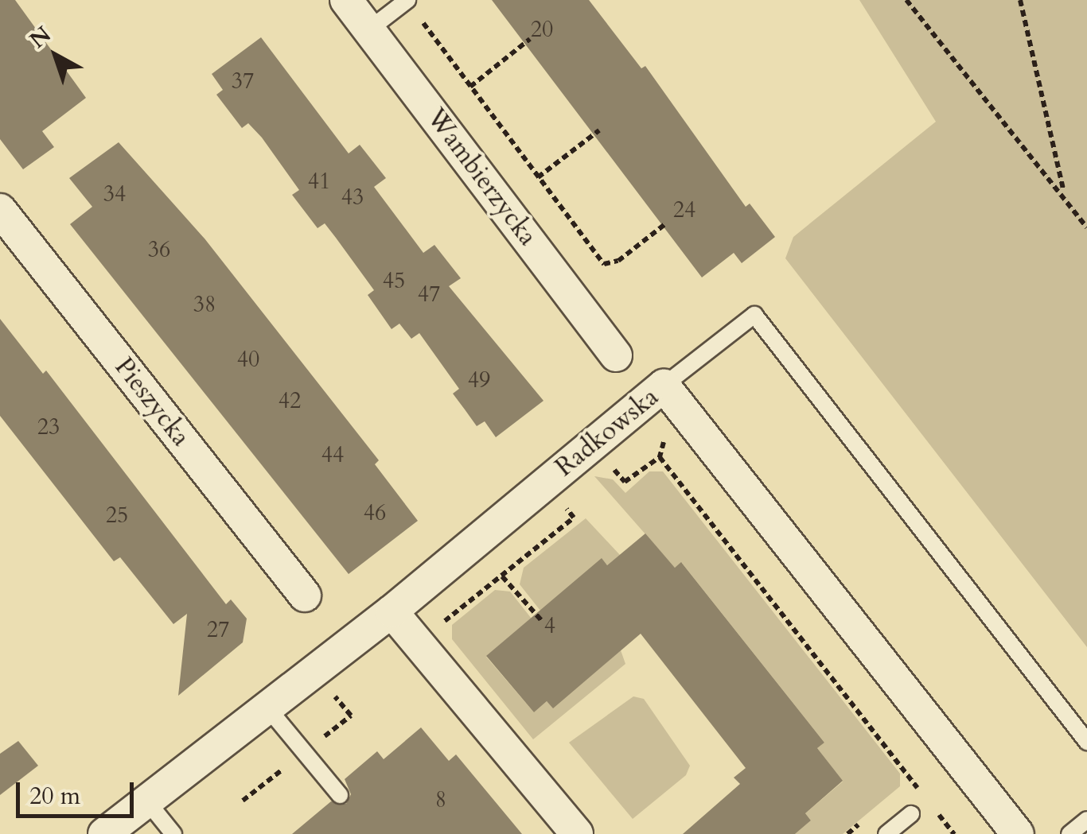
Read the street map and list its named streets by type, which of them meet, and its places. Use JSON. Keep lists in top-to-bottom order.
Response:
{
  "streets": {
    "street": ["Wambierzycka", "Pieszycka", "Radkowska"]
  },
  "house_numbers": [
    "20",
    "37",
    "41",
    "34",
    "43",
    "24",
    "36",
    "45",
    "47",
    "38",
    "40",
    "49",
    "42",
    "23",
    "44",
    "46",
    "25",
    "4",
    "27",
    "8"
  ],
  "scale_bar": "20 m",
  "north": "top left"
}
